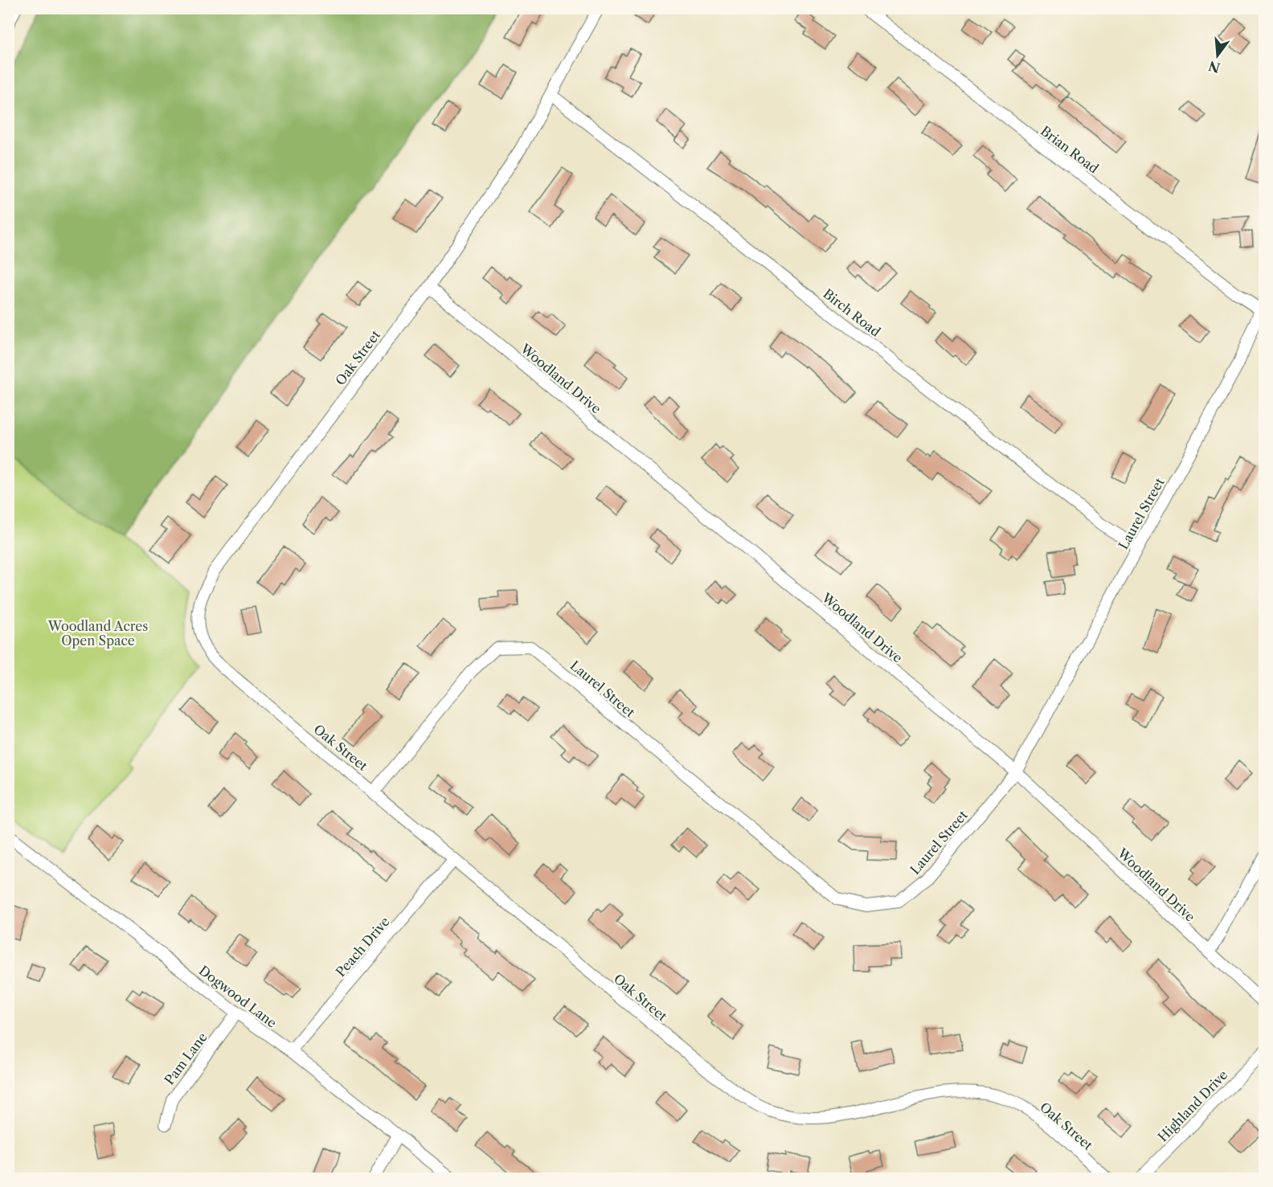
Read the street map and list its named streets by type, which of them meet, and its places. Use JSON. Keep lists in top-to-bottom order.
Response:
{
  "streets": {
    "street": [
      "Brian Road",
      "Birch Road",
      "Oak Street",
      "Woodland Drive",
      "Laurel Street",
      "Peach Drive",
      "Dogwood Lane",
      "Pam Lane",
      "Highland Drive"
    ]
  },
  "crossings": [
    ["Brian Road", "Laurel Street"],
    ["Birch Road", "Oak Street"],
    ["Birch Road", "Laurel Street"],
    ["Oak Street", "Woodland Drive"],
    ["Oak Street", "Laurel Street"],
    ["Oak Street", "Peach Drive"],
    ["Woodland Drive", "Laurel Street"],
    ["Peach Drive", "Dogwood Lane"],
    ["Dogwood Lane", "Pam Lane"]
  ],
  "parks": ["Woodland Acres Open Space"],
  "north": "bottom"
}
